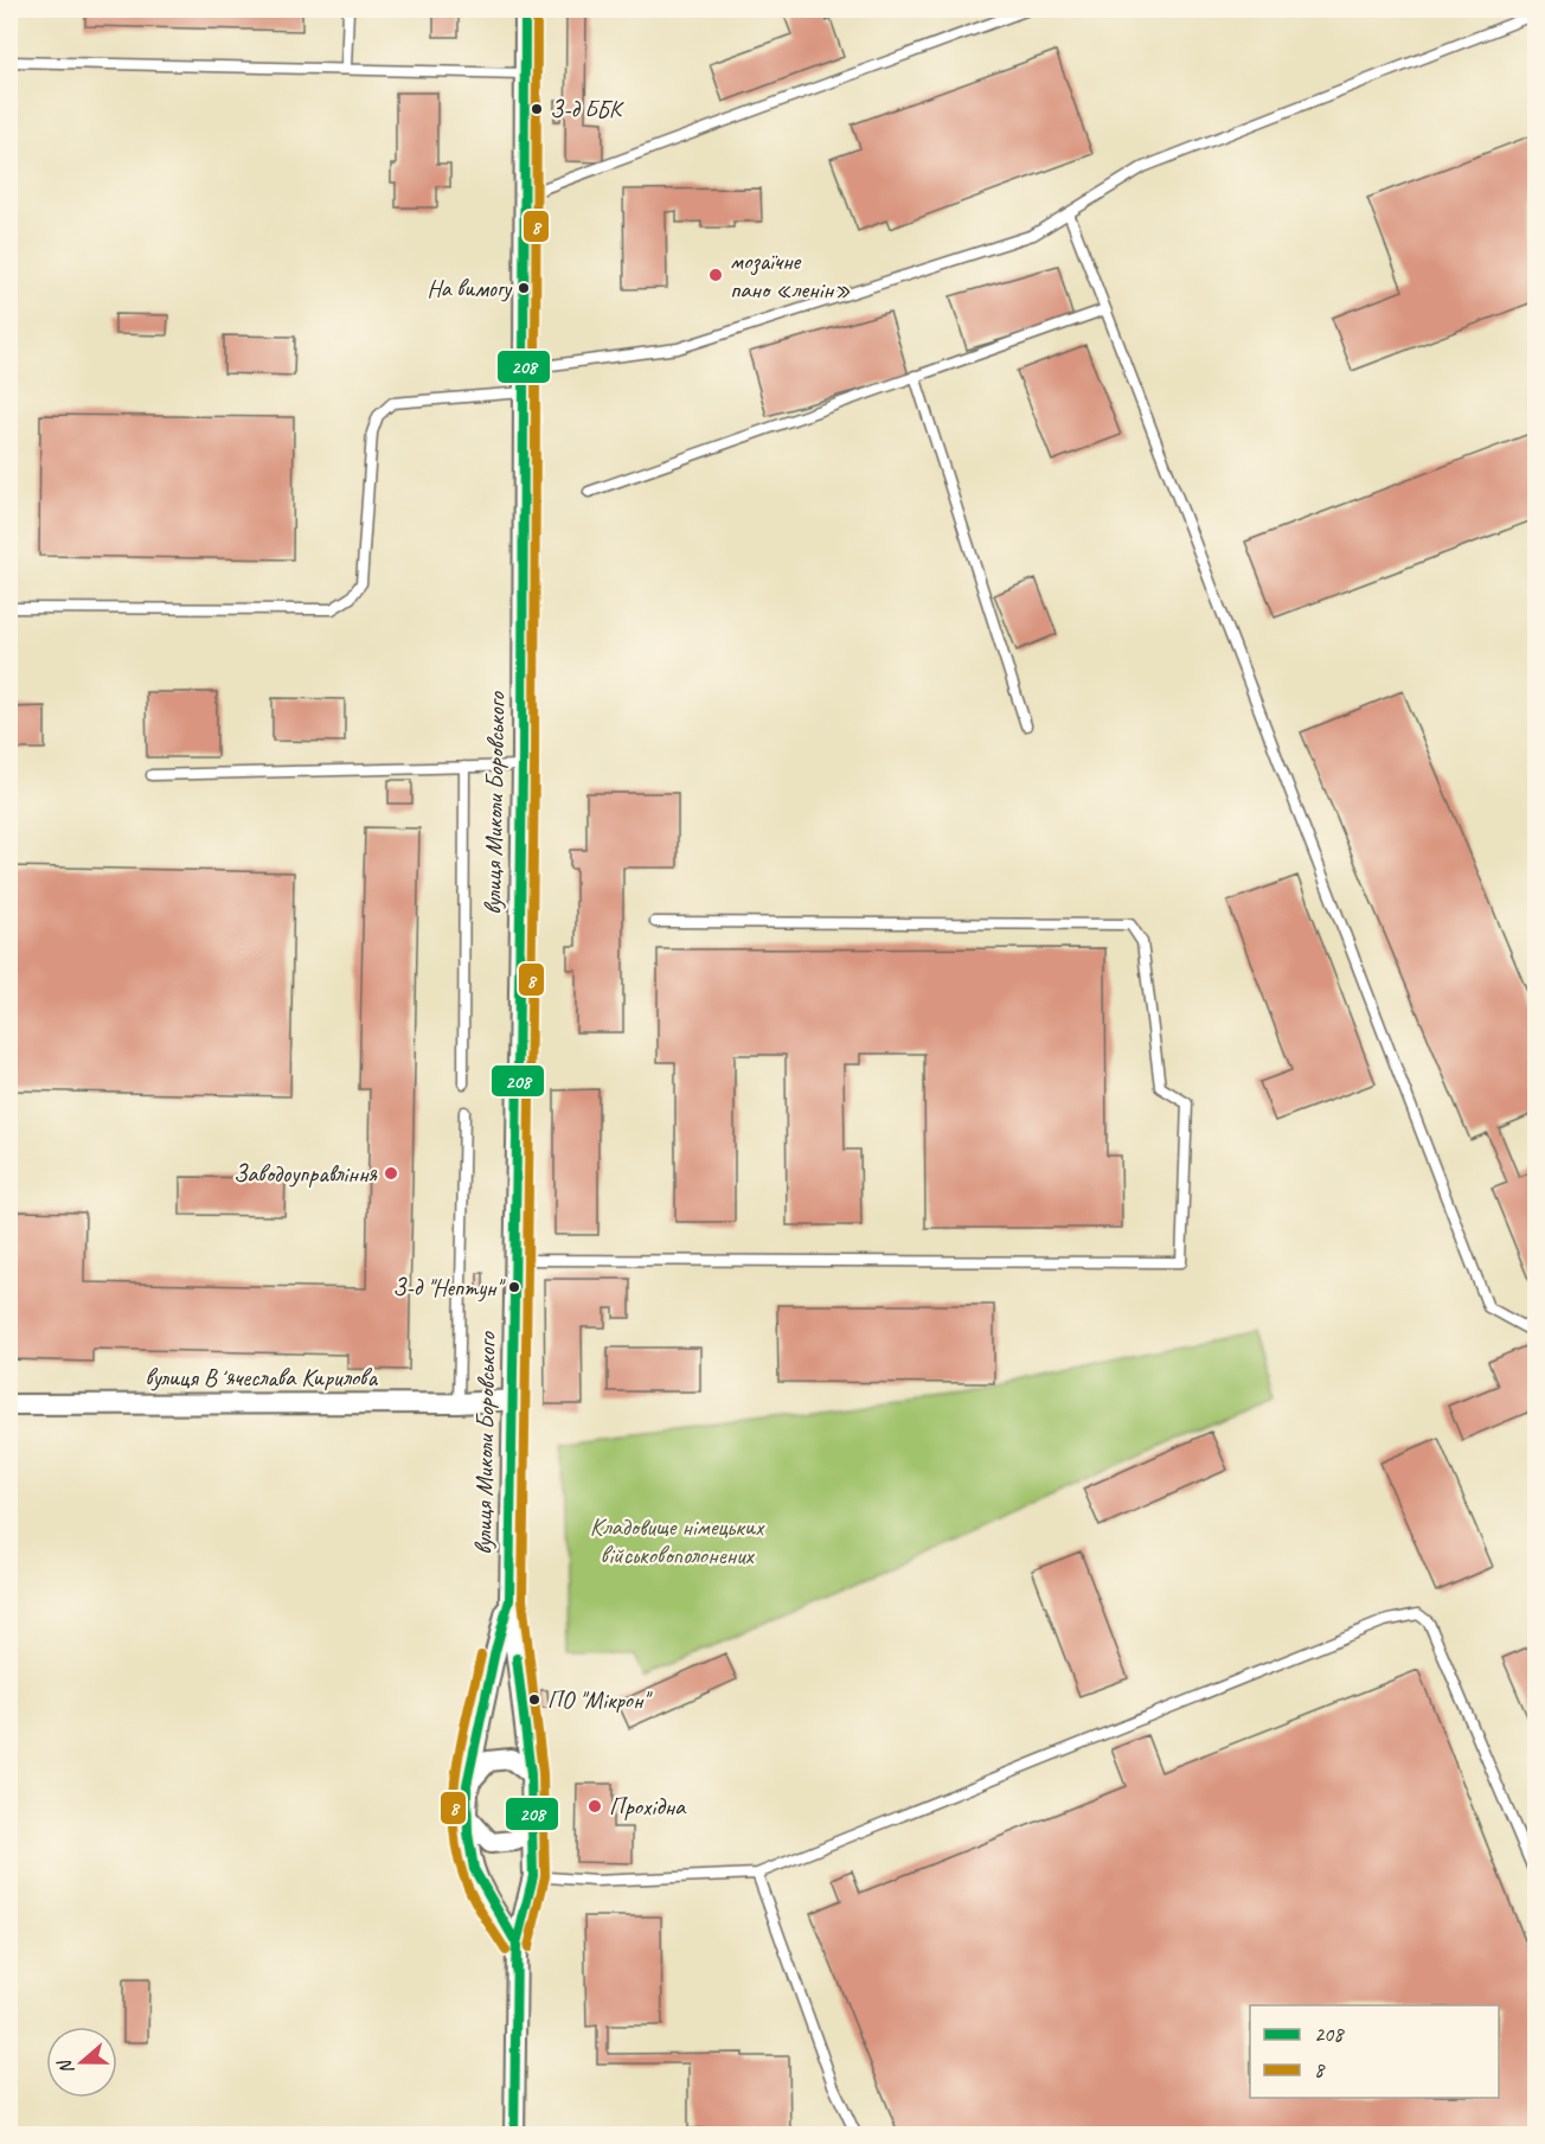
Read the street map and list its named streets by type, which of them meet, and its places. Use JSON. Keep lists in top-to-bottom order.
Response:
{
  "streets": {
    "street": ["вулиця Миколи Боровського", "вулиця Вʼячеслава Кирилова"]
  },
  "crossings": [
    ["вулиця Миколи Боровського", "вулиця Вʼячеслава Кирилова"]
  ],
  "parks": ["Кладовище німецьких військовополонених"],
  "places": [
    "З-д ББК",
    "мозаїчне пано «ленін»",
    "На вимогу",
    "Заводоуправління",
    "З-д \"Нептун\"",
    "ПО \"Мікрон\"",
    "Прохідна"
  ],
  "lines": ["transit line 208", "transit line 8"],
  "legend": ["208", "8"],
  "north": "left"
}
